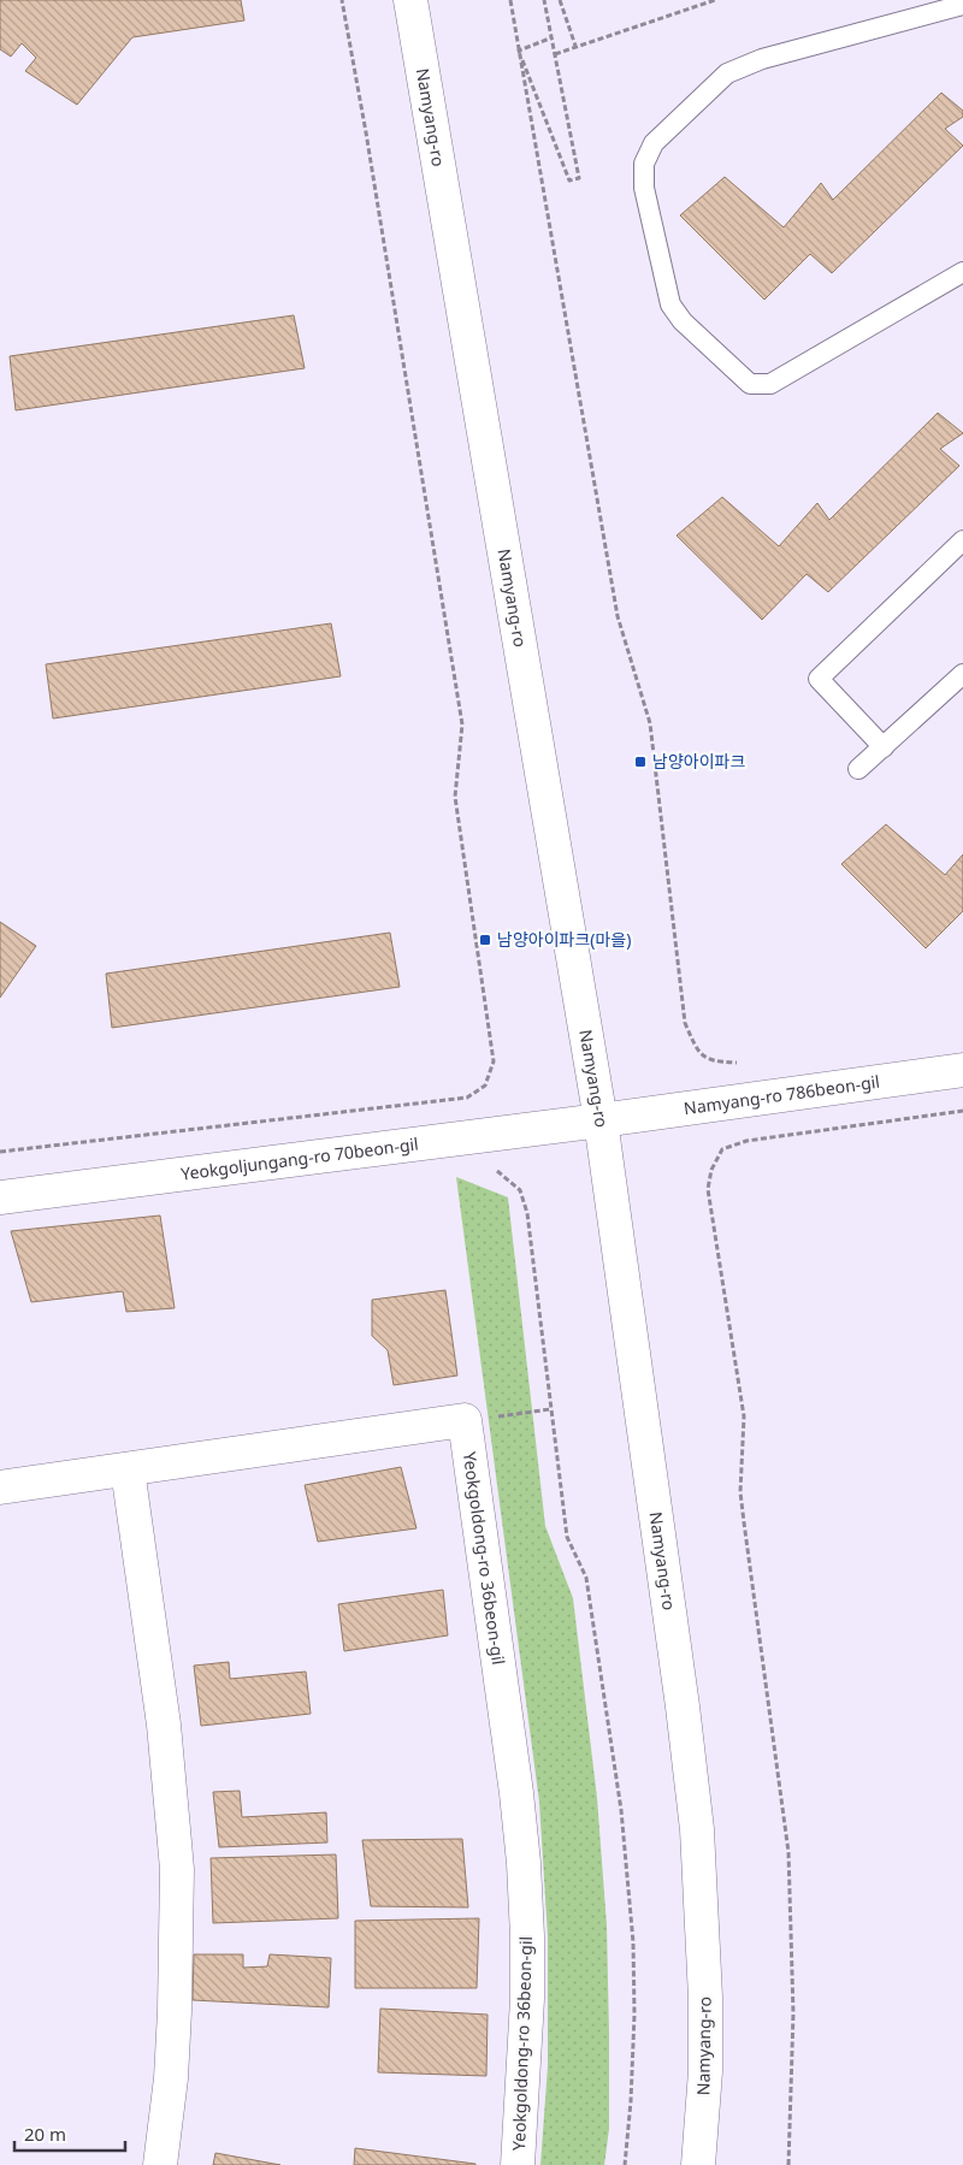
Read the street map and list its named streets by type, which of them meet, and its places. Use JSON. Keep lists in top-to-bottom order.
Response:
{
  "streets": {
    "street": [
      "Namyang-ro",
      "Namyang-ro 786beon-gil",
      "Yeokgoljungang-ro 70beon-gil",
      "Yeokgoldong-ro 36beon-gil"
    ]
  },
  "crossings": [
    ["Namyang-ro", "Namyang-ro 786beon-gil"],
    ["Namyang-ro", "Yeokgoljungang-ro 70beon-gil"],
    ["Namyang-ro 786beon-gil", "Yeokgoljungang-ro 70beon-gil"]
  ],
  "places": {
    "transit": ["남양아이파크", "남양아이파크(마을)"]
  },
  "scale_bar": "20 m"
}
